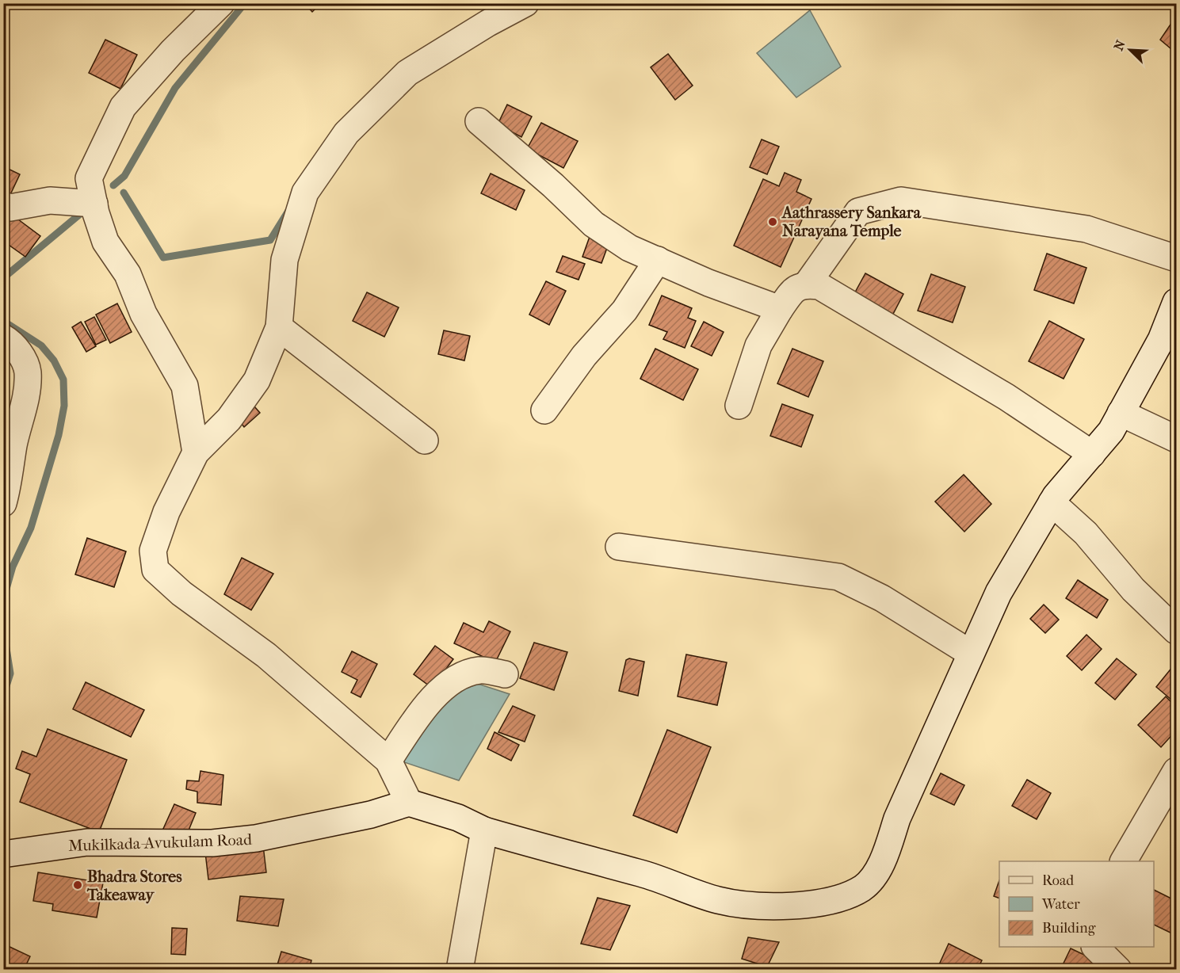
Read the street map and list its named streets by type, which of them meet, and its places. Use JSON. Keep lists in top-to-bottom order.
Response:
{
  "streets": {
    "street": ["Mukilkada-Avukulam Road"]
  },
  "places": ["Aathrassery Sankara Narayana Temple", "Bhadra Stores Takeaway"],
  "legend": ["Road", "Water", "Building"],
  "north": "top left"
}
